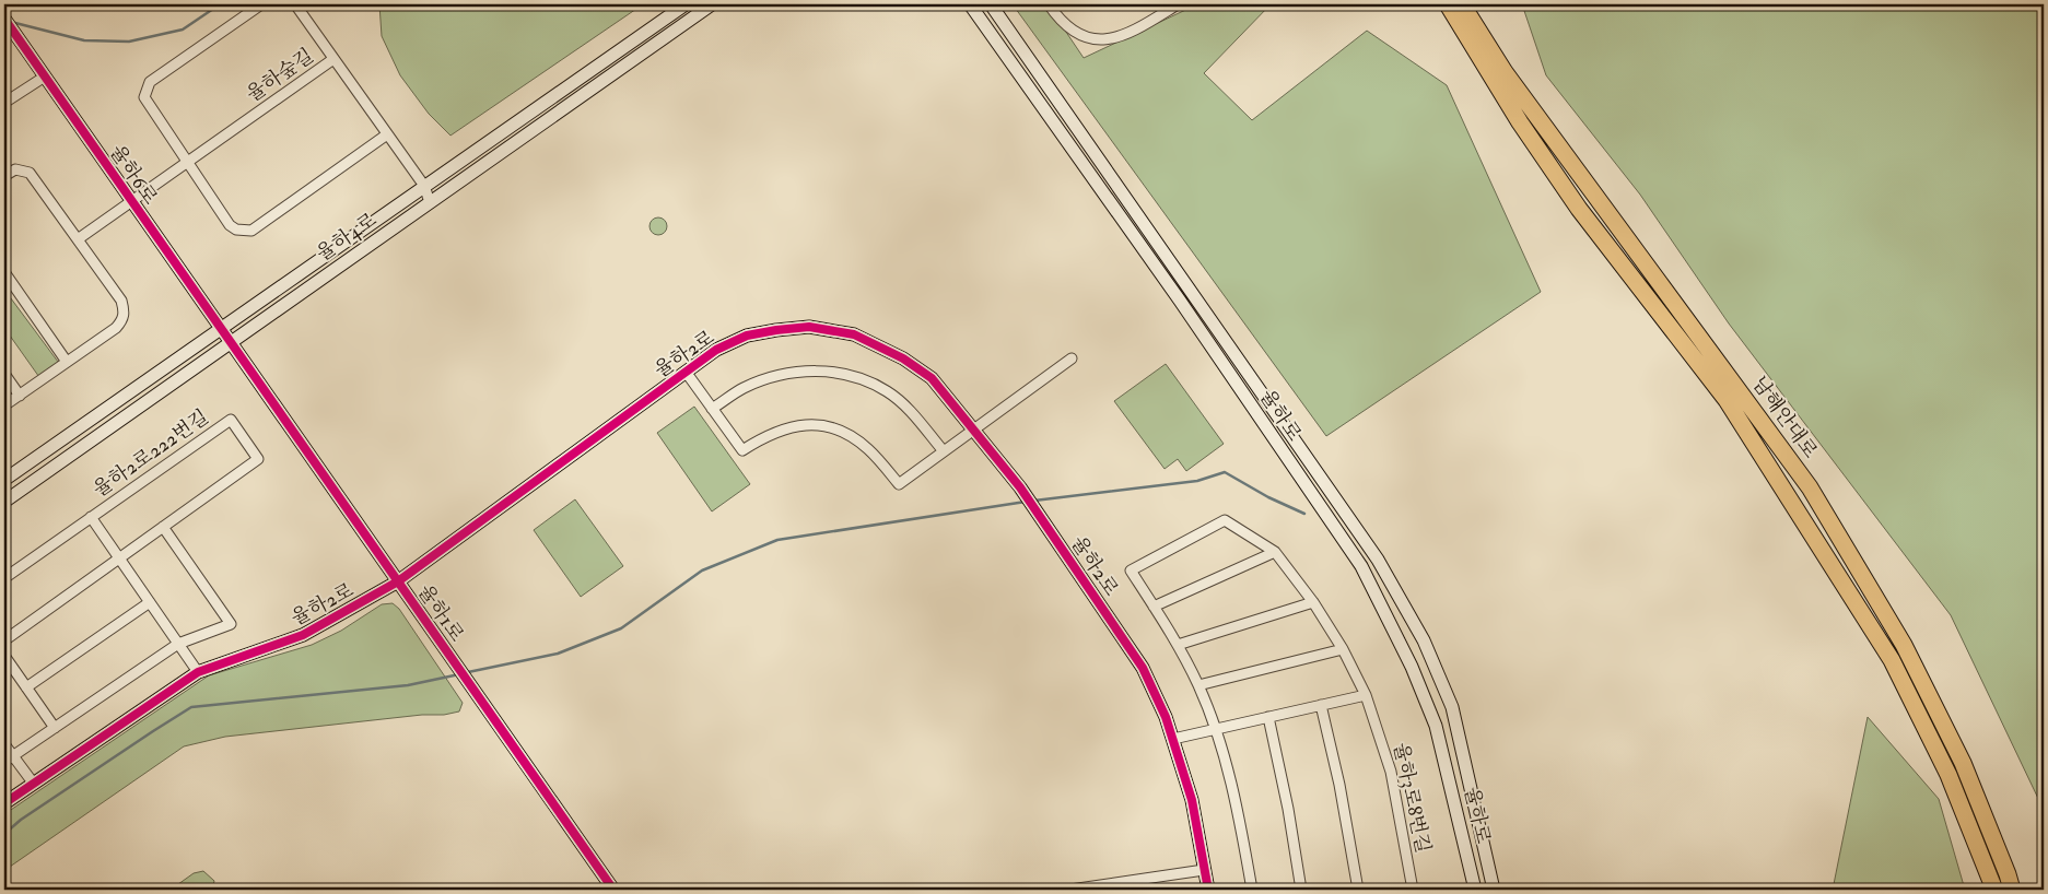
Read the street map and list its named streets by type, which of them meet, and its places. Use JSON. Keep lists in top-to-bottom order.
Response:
{
  "streets": {
    "highway": ["남해안대로"],
    "main road": [
      "율하6로",
      "율하4로",
      "율하2로",
      "율하로",
      "율하1로"
    ],
    "street": ["율하숲길", "율하2로222번길", "율하3로8번길"]
  },
  "crossings": [
    ["율하숲길", "율하6로"],
    ["율하숲길", "율하4로"],
    ["율하6로", "율하4로"],
    ["율하6로", "율하1로"],
    ["율하4로", "율하1로"],
    ["율하2로", "율하2로222번길"],
    ["율하2로", "율하1로"]
  ]
}
